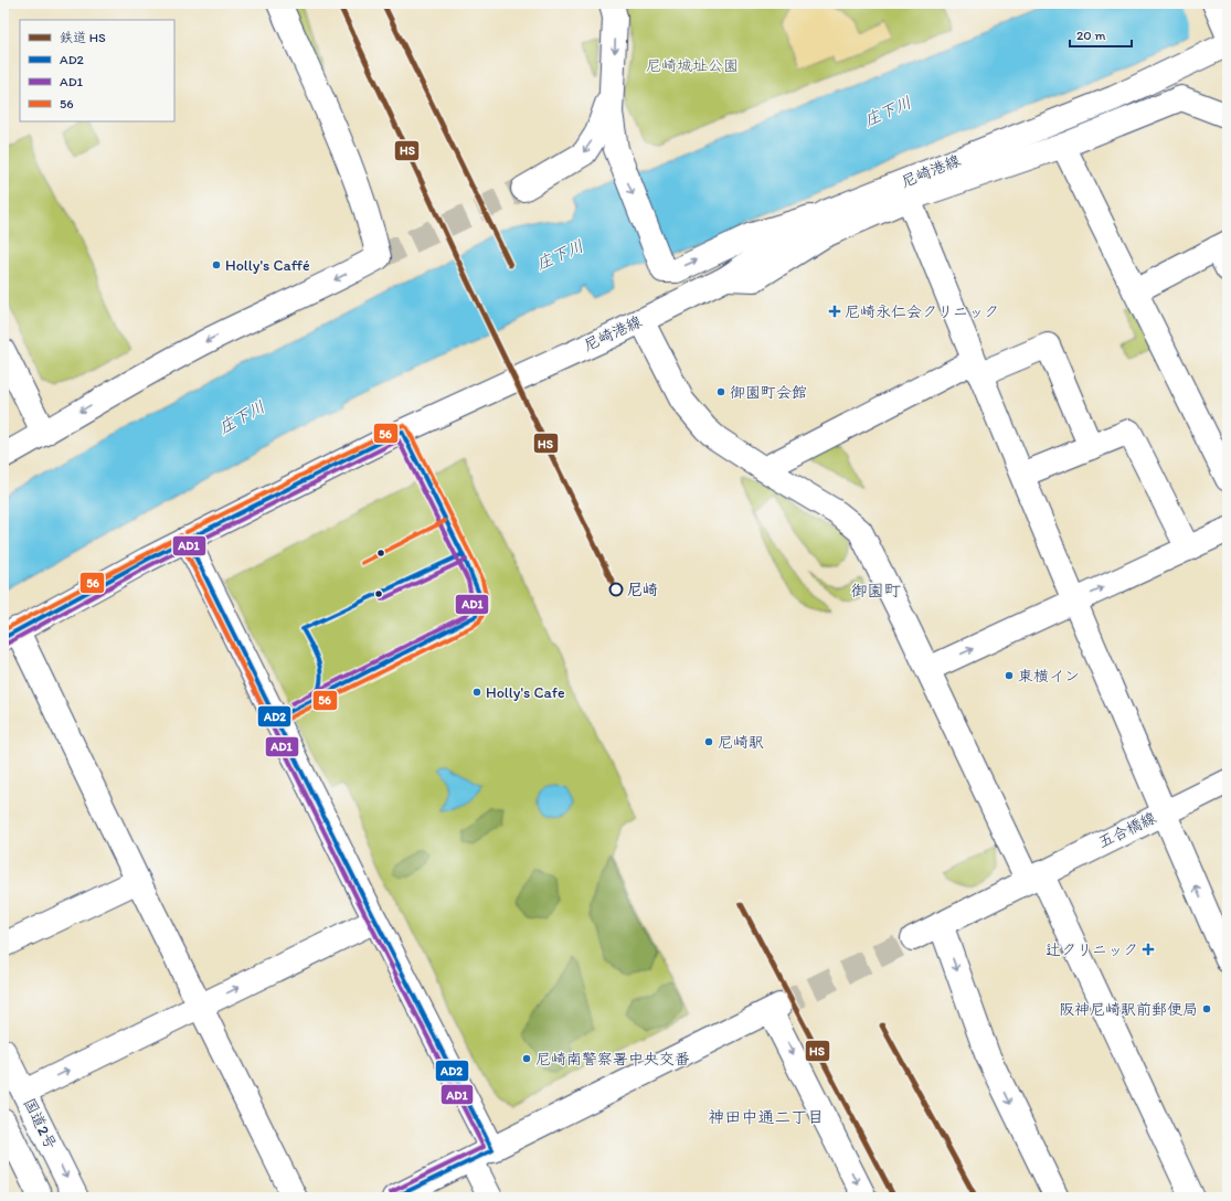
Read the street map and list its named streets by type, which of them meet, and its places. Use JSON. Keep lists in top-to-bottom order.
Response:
{
  "streets": {
    "main road": ["尼崎港線", "五合橋線", "国道2号"]
  },
  "districts": ["御園町", "神田中通二丁目"],
  "water": ["庄下川"],
  "parks": ["尼崎城址公園"],
  "places": {
    "other": [
      "Holly's Caffé",
      "御園町会館",
      "尼崎",
      "東横イン",
      "Holly's Cafe",
      "尼崎駅",
      "阪神尼崎駅前郵便局",
      "尼崎南警察署中央交番"
    ],
    "health": ["尼崎永仁会クリニック", "辻クリニック"]
  },
  "lines": [
    "rail line HS",
    "transit line 56",
    "transit line AD2",
    "transit line AD1"
  ],
  "legend": [
    "鉄道 HS",
    "AD2",
    "AD1",
    "56"
  ],
  "scale_bar": "20 m"
}
